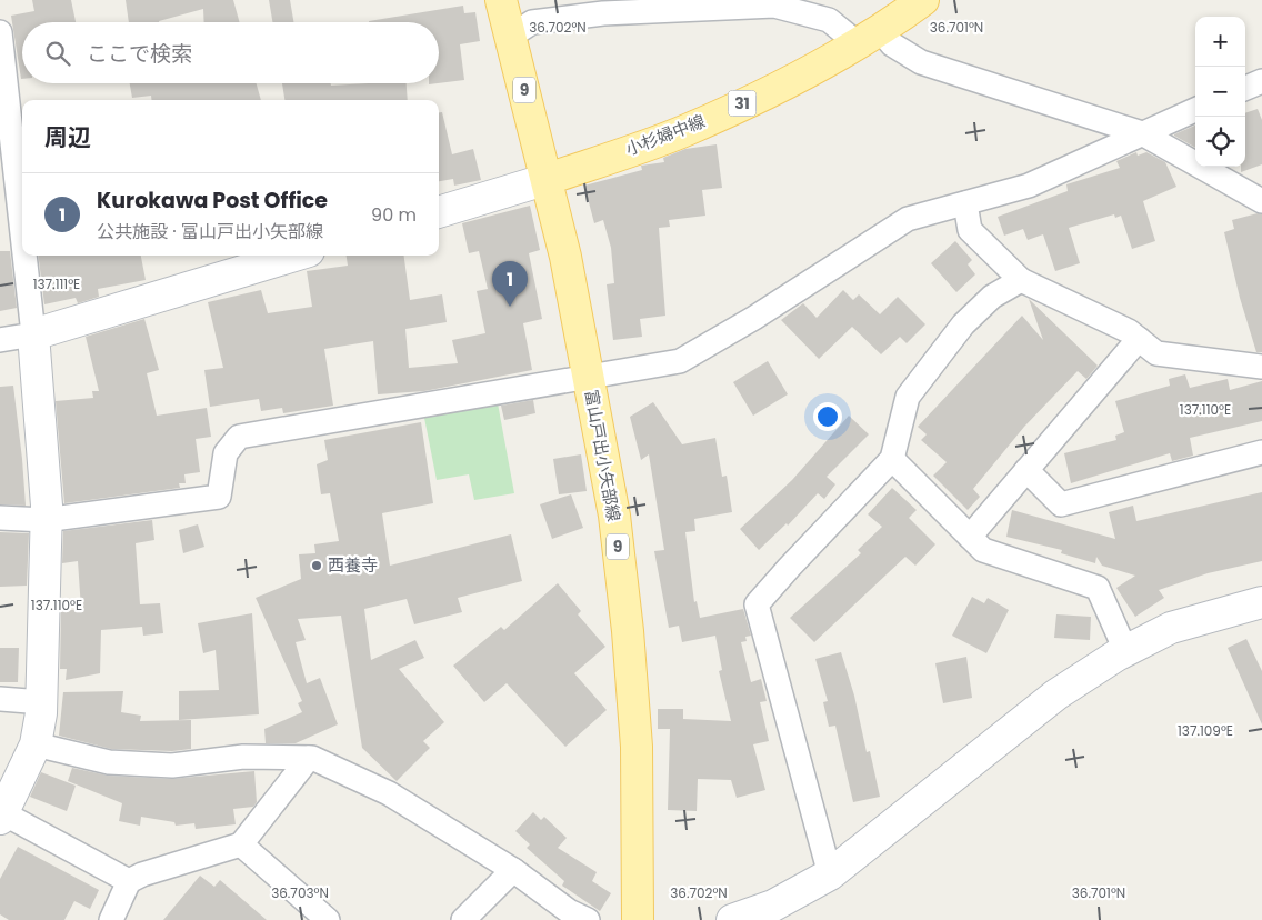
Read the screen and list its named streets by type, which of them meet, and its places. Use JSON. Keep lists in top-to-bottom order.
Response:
{
  "streets": {
    "main road": [
      "9",
      "31",
      "小杉婦中線",
      "富山戸出小矢部線"
    ]
  },
  "crossings": [
    ["小杉婦中線", "富山戸出小矢部線"]
  ],
  "places": ["西養寺"],
  "page": {
    "map_buttons": ["+", "−"],
    "search": "ここで検索",
    "heading": "周辺",
    "list": [
      {
        "mark": "1",
        "name": "Kurokawa Post Office",
        "note": "公共施設 · 富山戸出小矢部線",
        "value": "90 m"
      }
    ],
    "pins": "1"
  },
  "coordinates": [
    "36.702°N",
    "36.701°N",
    "137.111°E",
    "137.110°E",
    "137.109°E",
    "36.703°N"
  ]
}
